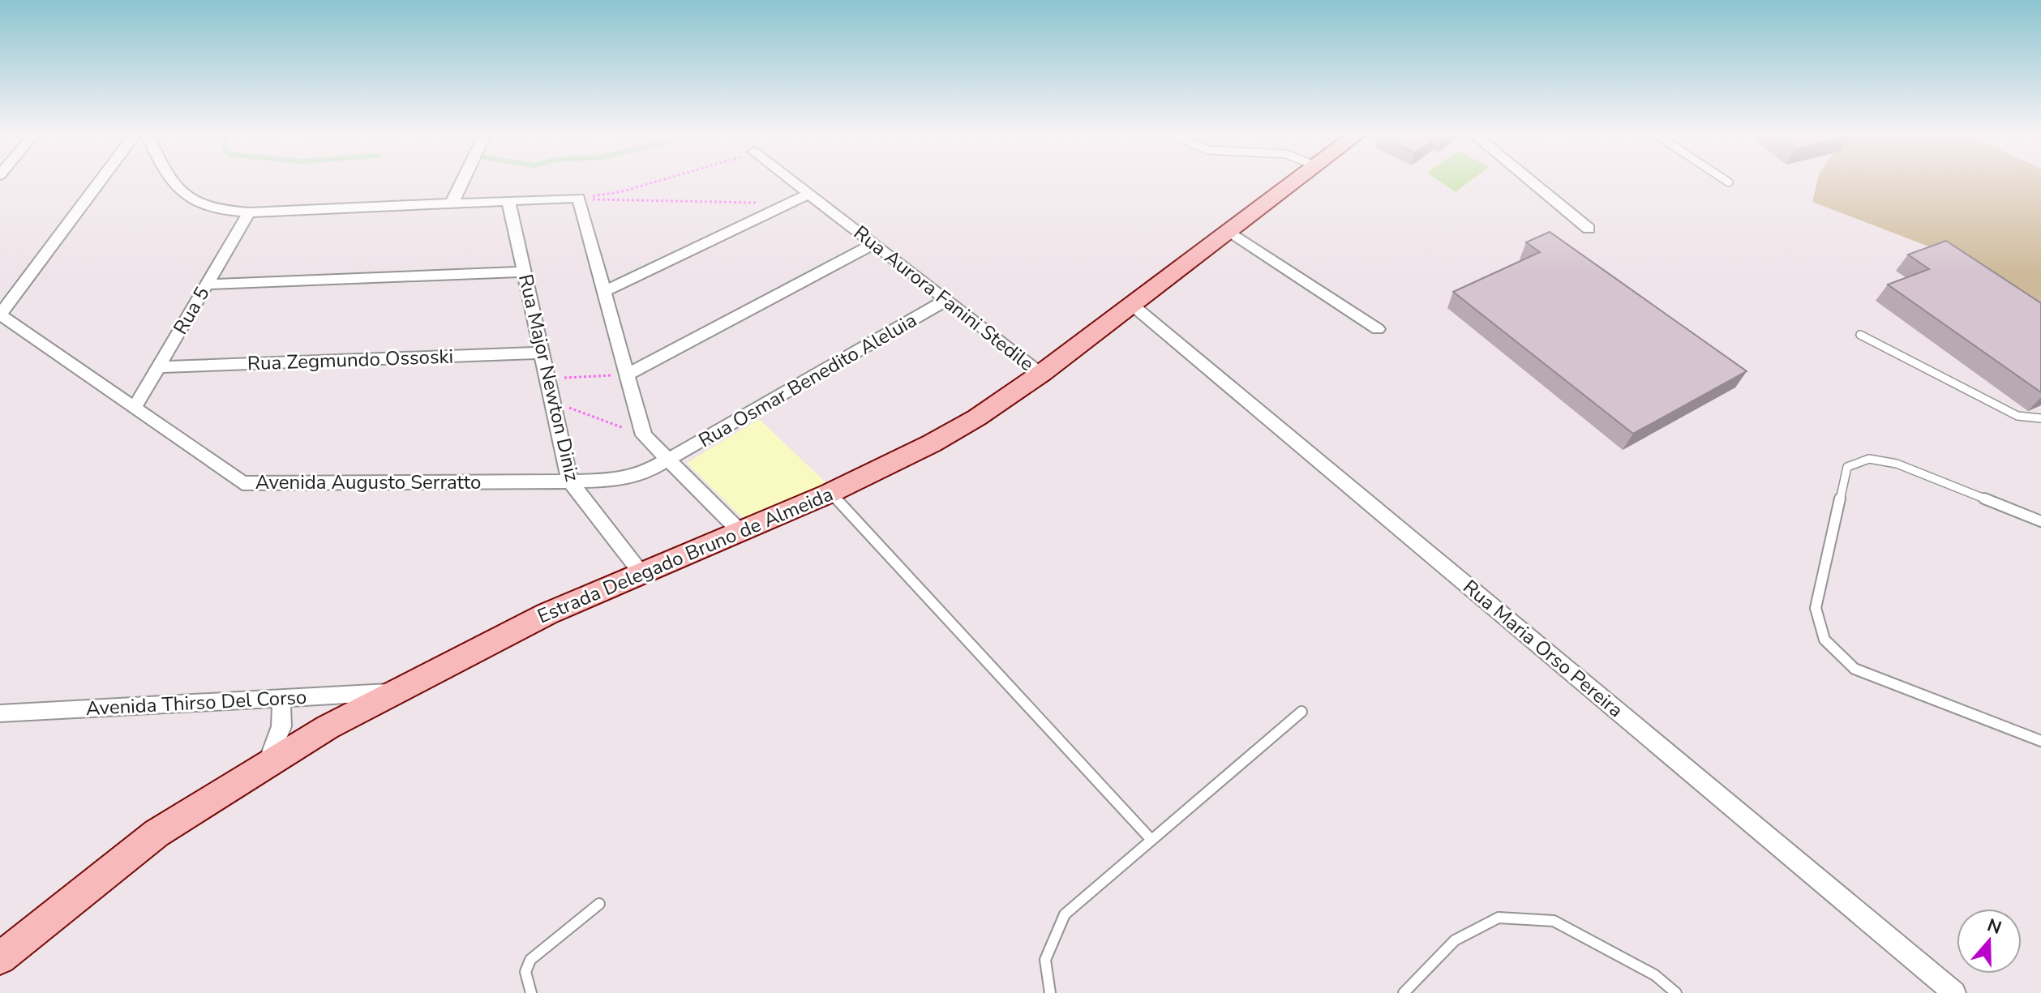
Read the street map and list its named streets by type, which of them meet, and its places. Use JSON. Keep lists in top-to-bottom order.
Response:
{
  "streets": {
    "main road": ["Estrada Delegado Bruno de Almeida"],
    "street": [
      "Rua Aurora Fanini Stedile",
      "Rua 5",
      "Rua Zegmundo Ossoski",
      "Rua Major Newton Diniz",
      "Rua Osmar Benedito Aleluia",
      "Avenida Augusto Serratto",
      "Rua Maria Orso Pereira",
      "Avenida Thirso Del Corso"
    ]
  },
  "crossings": [
    ["Rua Aurora Fanini Stedile", "Rua Osmar Benedito Aleluia"],
    ["Rua Aurora Fanini Stedile", "Estrada Delegado Bruno de Almeida"],
    ["Rua 5", "Rua Zegmundo Ossoski"],
    ["Rua 5", "Avenida Augusto Serratto"],
    ["Rua Zegmundo Ossoski", "Rua Major Newton Diniz"],
    ["Rua Major Newton Diniz", "Avenida Augusto Serratto"],
    ["Rua Major Newton Diniz", "Estrada Delegado Bruno de Almeida"],
    ["Rua Osmar Benedito Aleluia", "Avenida Augusto Serratto"],
    ["Estrada Delegado Bruno de Almeida", "Rua Maria Orso Pereira"],
    ["Estrada Delegado Bruno de Almeida", "Avenida Thirso Del Corso"]
  ],
  "north": "top"
}
